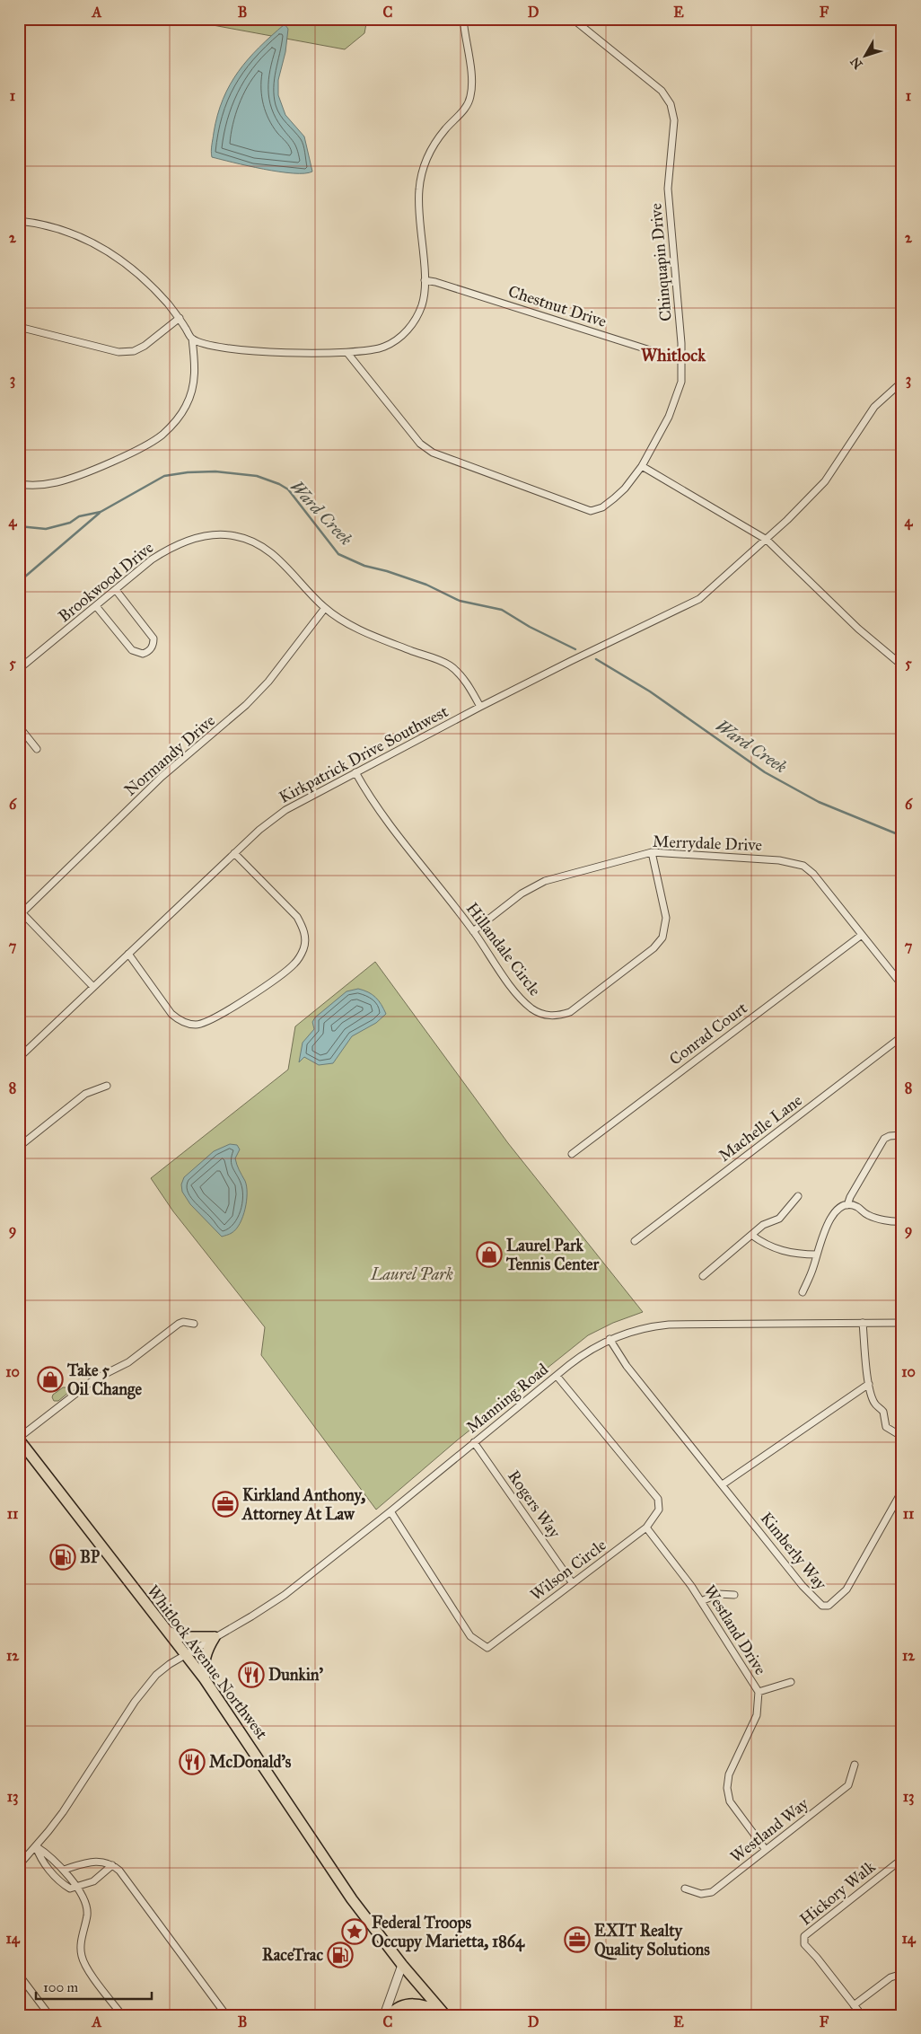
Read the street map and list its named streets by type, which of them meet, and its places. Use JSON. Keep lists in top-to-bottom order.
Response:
{
  "streets": {
    "highway": ["Whitlock Avenue Northwest"],
    "street": [
      "Chinquapin Drive",
      "Chestnut Drive",
      "Brookwood Drive",
      "Kirkpatrick Drive Southwest",
      "Normandy Drive",
      "Merrydale Drive",
      "Hillandale Circle",
      "Conrad Court",
      "Machelle Lane",
      "Manning Road",
      "Rogers Way",
      "Kimberly Way",
      "Wilson Circle",
      "Westland Drive",
      "Westland Way",
      "Hickory Walk"
    ]
  },
  "crossings": [
    ["Chinquapin Drive", "Chestnut Drive"],
    ["Brookwood Drive", "Kirkpatrick Drive Southwest"],
    ["Brookwood Drive", "Normandy Drive"],
    ["Kirkpatrick Drive Southwest", "Hillandale Circle"],
    ["Merrydale Drive", "Hillandale Circle"],
    ["Merrydale Drive", "Conrad Court"],
    ["Manning Road", "Rogers Way"],
    ["Manning Road", "Wilson Circle"],
    ["Manning Road", "Whitlock Avenue Northwest"],
    ["Rogers Way", "Wilson Circle"],
    ["Wilson Circle", "Westland Drive"],
    ["Westland Drive", "Westland Way"]
  ],
  "districts": ["Whitlock"],
  "water": ["Ward Creek"],
  "parks": ["Laurel Park"],
  "places": {
    "shop": ["Laurel Park Tennis Center", "Take 5 Oil Change"],
    "office": ["Kirkland Anthony, Attorney At Law", "EXIT Realty Quality Solutions"],
    "fuel station": ["BP", "RaceTrac"],
    "restaurant": ["Dunkin'", "McDonald's"],
    "place": ["Federal Troops Occupy Marietta, 1864"]
  },
  "scale_bar": "100 m",
  "north": "bottom left",
  "grid": {
    "columns": [
      "A",
      "B",
      "C",
      "D",
      "E",
      "F"
    ],
    "rows": [
      "1",
      "2",
      "3",
      "4",
      "5",
      "6",
      "7",
      "8",
      "9",
      "10",
      "11",
      "12",
      "13",
      "14"
    ]
  }
}
